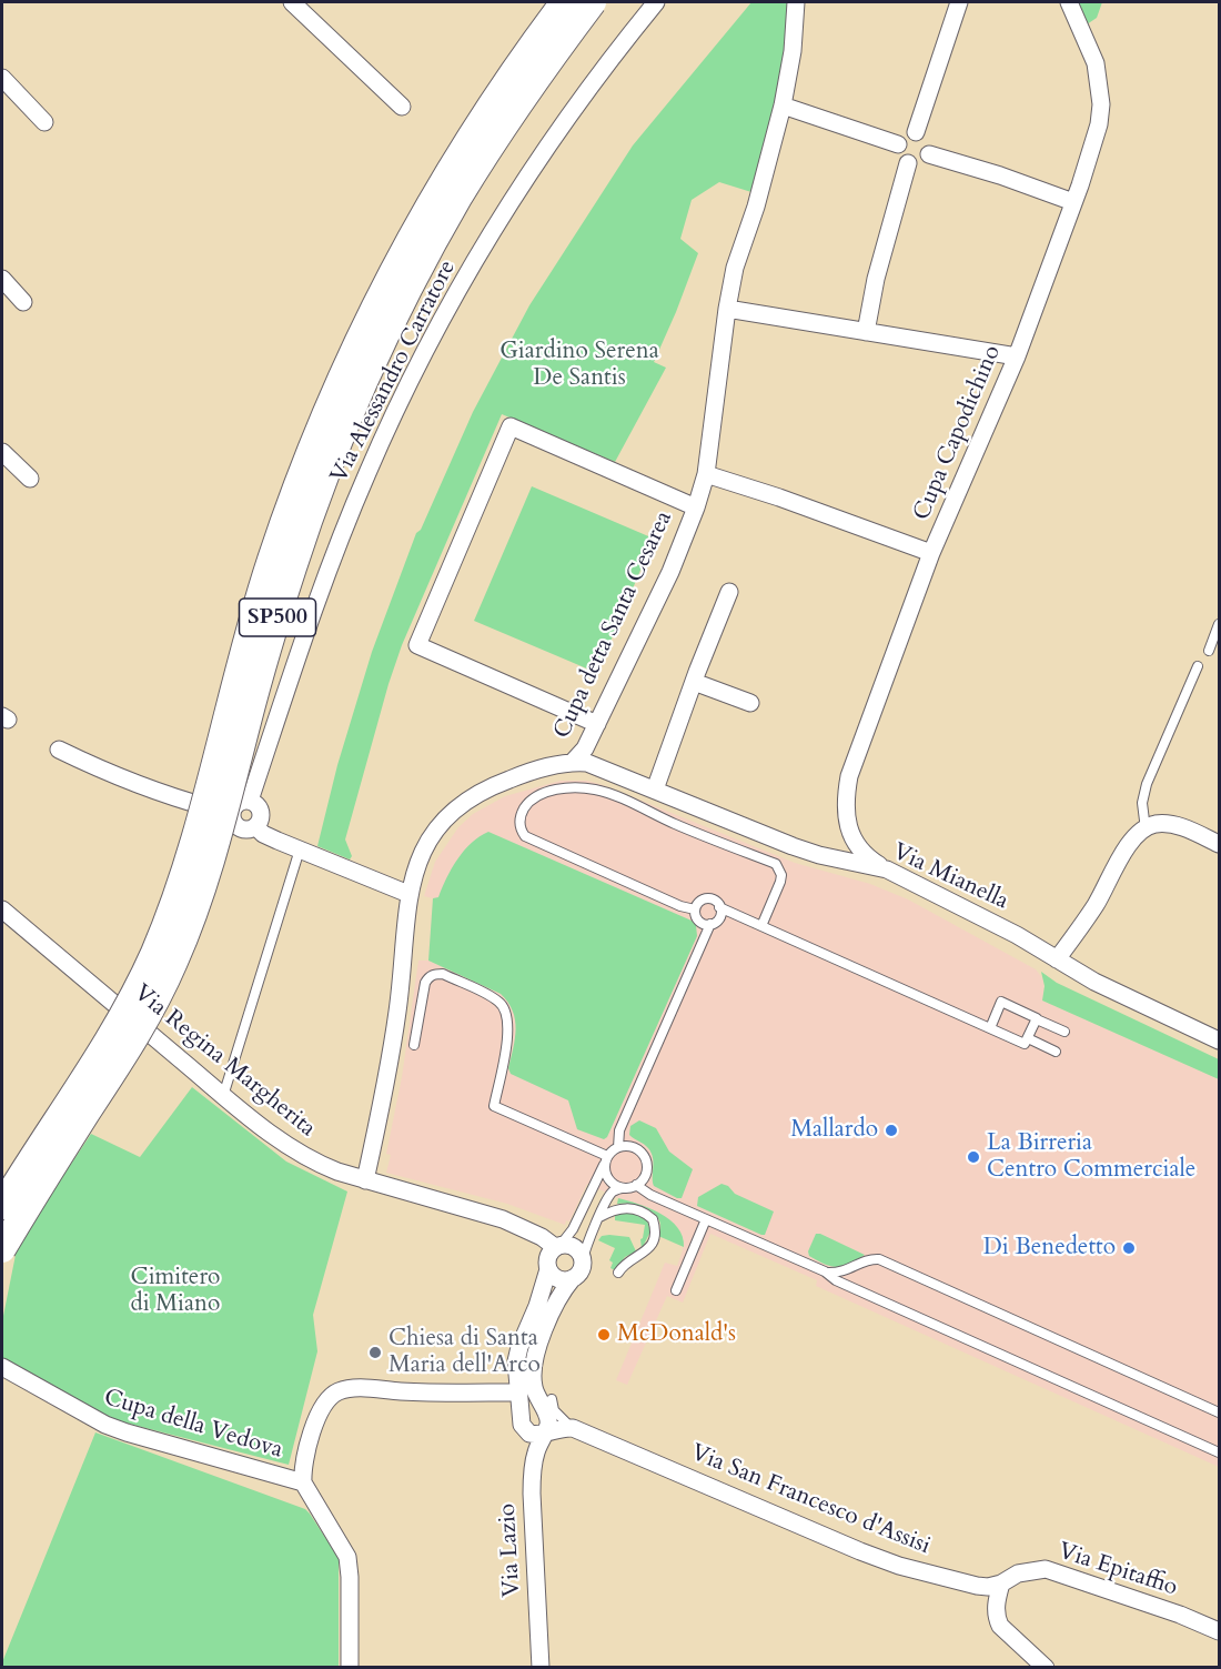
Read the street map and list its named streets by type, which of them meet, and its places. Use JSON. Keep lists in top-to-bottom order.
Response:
{
  "streets": {
    "highway": ["SP500"],
    "street": [
      "Via Alessandro Carratore",
      "Cupa Capodichino",
      "Cupa detta Santa Cesarea",
      "Via Mianella",
      "Via Regina Margherita",
      "Cupa della Vedova",
      "Via San Francesco d'Assisi",
      "Via Lazio",
      "Via Epitaffio"
    ]
  },
  "crossings": [
    ["Cupa Capodichino", "Via Mianella"],
    ["Cupa detta Santa Cesarea", "Via Mianella"],
    ["Cupa detta Santa Cesarea", "Via Regina Margherita"],
    ["Via San Francesco d'Assisi", "Via Epitaffio"]
  ],
  "parks": ["Giardino Serena De Santis", "Cimitero di Miano"],
  "places": [
    "Mallardo",
    "La Birreria Centro Commerciale",
    "Di Benedetto",
    "McDonald's",
    "Chiesa di Santa Maria dell'Arco"
  ]
}
